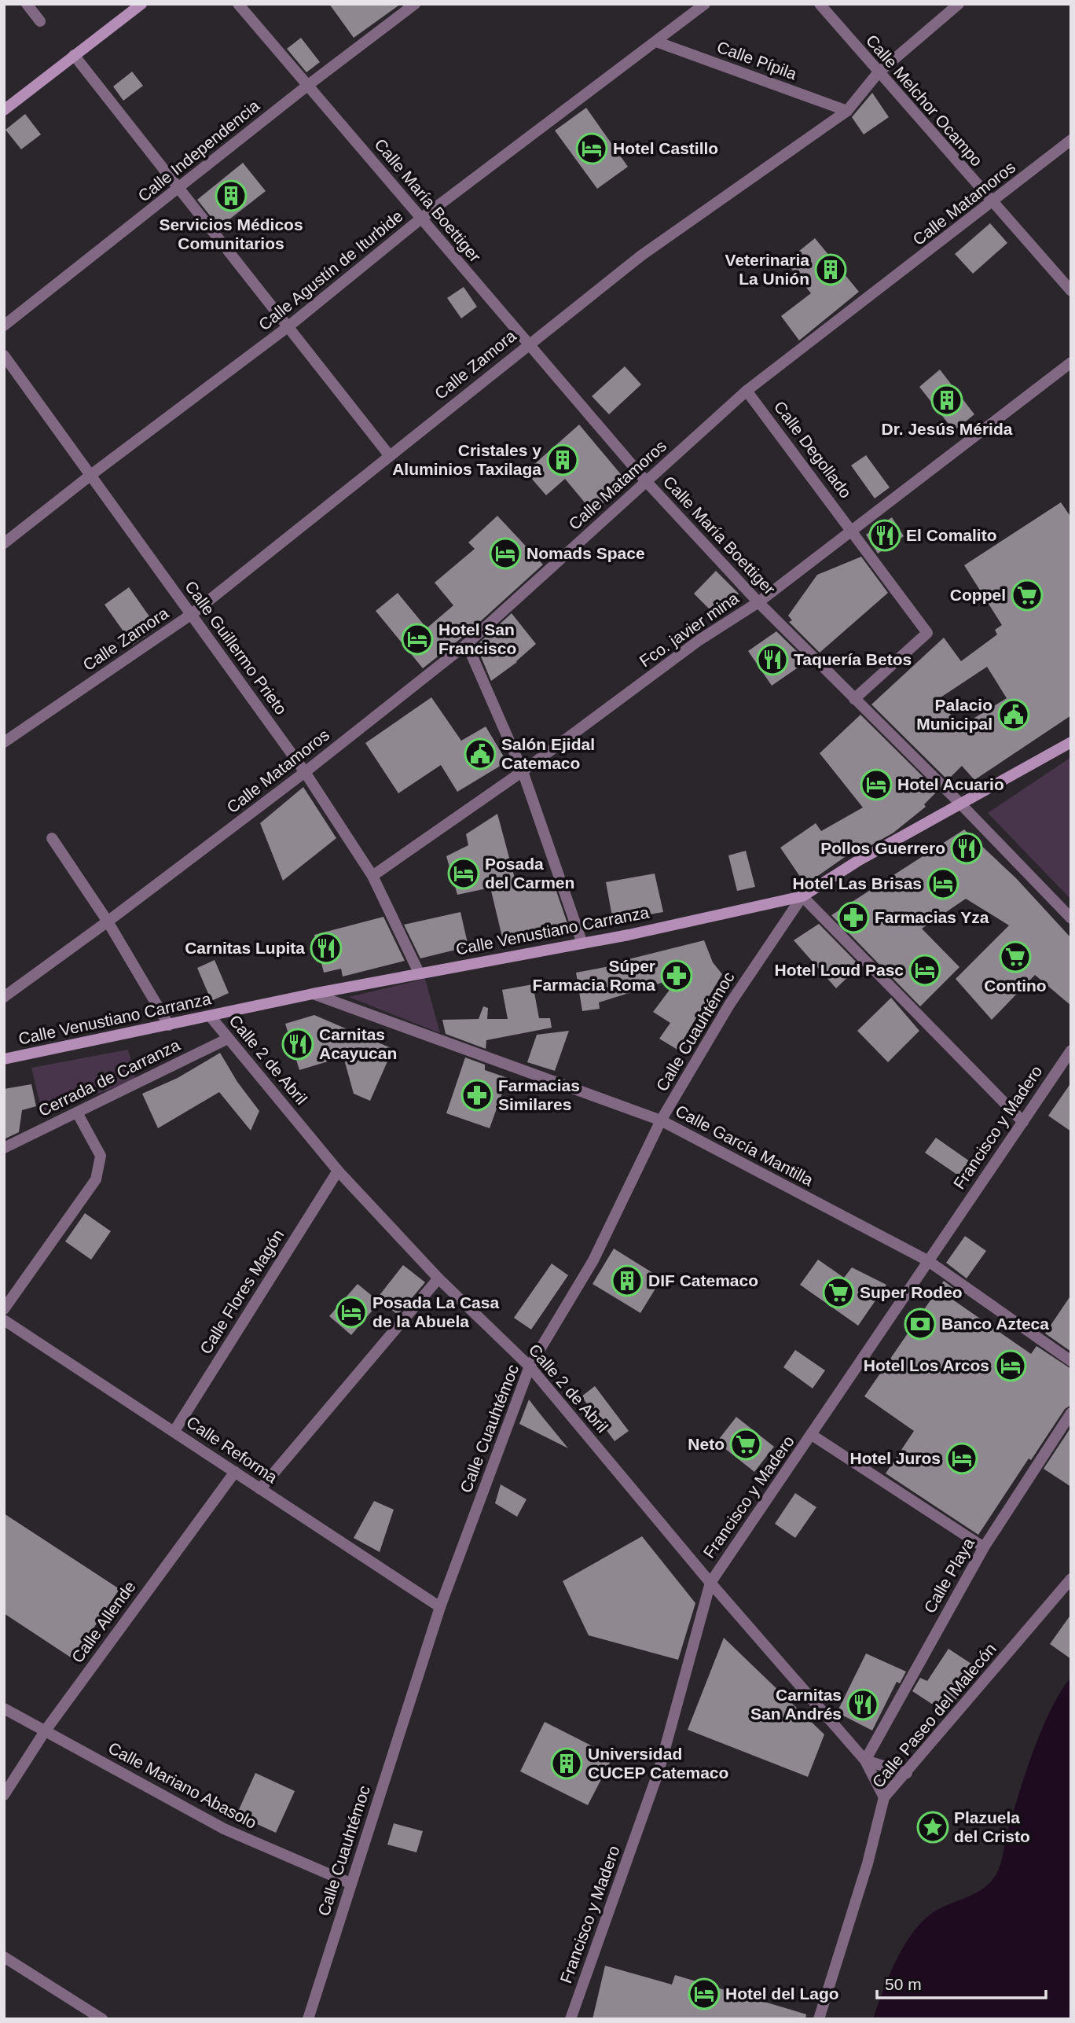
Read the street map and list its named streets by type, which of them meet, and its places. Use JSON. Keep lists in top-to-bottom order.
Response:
{
  "streets": {
    "street": [
      "Calle Pípila",
      "Calle Melchor Ocampo",
      "Calle Independencia",
      "Calle María Boettiger",
      "Calle Matamoros",
      "Calle Agustín de Iturbide",
      "Calle Zamora",
      "Calle Degollado",
      "Fco. javier mina",
      "Calle Guillermo Prieto",
      "Calle Venustiano Carranza",
      "Calle Cuauhtémoc",
      "Calle 2 de Abril",
      "Cerrada de Carranza",
      "Francisco y Madero",
      "Calle García Mantilla",
      "Calle Flores Magón",
      "Calle Reforma",
      "Calle Playa",
      "Calle Allende",
      "Calle Paseo del Malecón",
      "Calle Mariano Abasolo"
    ]
  },
  "crossings": [
    ["Calle Pípila", "Calle Agustín de Iturbide"],
    ["Calle Pípila", "Calle Zamora"],
    ["Calle Melchor Ocampo", "Calle Matamoros"],
    ["Calle Melchor Ocampo", "Calle Zamora"],
    ["Calle Independencia", "Calle María Boettiger"],
    ["Calle María Boettiger", "Calle Matamoros"],
    ["Calle María Boettiger", "Calle Agustín de Iturbide"],
    ["Calle María Boettiger", "Calle Zamora"],
    ["Calle María Boettiger", "Calle Degollado"],
    ["Calle María Boettiger", "Fco. javier mina"],
    ["Calle María Boettiger", "Calle Venustiano Carranza"],
    ["Calle Matamoros", "Calle Degollado"],
    ["Calle Matamoros", "Calle Guillermo Prieto"],
    ["Calle Agustín de Iturbide", "Calle Guillermo Prieto"],
    ["Calle Zamora", "Calle Guillermo Prieto"],
    ["Calle Degollado", "Fco. javier mina"],
    ["Fco. javier mina", "Calle Guillermo Prieto"],
    ["Calle Guillermo Prieto", "Calle Venustiano Carranza"],
    ["Calle Venustiano Carranza", "Calle Cuauhtémoc"],
    ["Calle Venustiano Carranza", "Calle 2 de Abril"],
    ["Calle Venustiano Carranza", "Calle García Mantilla"],
    ["Calle Cuauhtémoc", "Calle 2 de Abril"],
    ["Calle Cuauhtémoc", "Calle García Mantilla"],
    ["Calle Cuauhtémoc", "Calle Reforma"],
    ["Calle Cuauhtémoc", "Calle Mariano Abasolo"],
    ["Calle 2 de Abril", "Cerrada de Carranza"],
    ["Calle 2 de Abril", "Francisco y Madero"],
    ["Calle 2 de Abril", "Calle Flores Magón"],
    ["Calle 2 de Abril", "Calle Playa"],
    ["Calle 2 de Abril", "Calle Paseo del Malecón"],
    ["Francisco y Madero", "Calle García Mantilla"],
    ["Calle Flores Magón", "Calle Reforma"],
    ["Calle Reforma", "Calle Allende"],
    ["Calle Allende", "Calle Mariano Abasolo"]
  ],
  "places": {
    "hotel": [
      "Hotel Castillo",
      "Nomads Space",
      "Hotel San Francisco",
      "Hotel Acuario",
      "Posada del Carmen",
      "Hotel Las Brisas",
      "Hotel Loud Pasc",
      "Posada La Casa de la Abuela",
      "Hotel Los Arcos",
      "Hotel Juros",
      "Hotel del Lago"
    ],
    "building": [
      "Servicios Médicos Comunitarios",
      "Veterinaria La Unión",
      "Dr. Jesús Mérida",
      "Cristales y Aluminios Taxilaga",
      "DIF Catemaco",
      "Universidad CUCEP Catemaco"
    ],
    "restaurant": [
      "El Comalito",
      "Taquería Betos",
      "Pollos Guerrero",
      "Carnitas Lupita",
      "Carnitas Acayucan",
      "Carnitas San Andrés"
    ],
    "supermarket": [
      "Coppel",
      "Contino",
      "Super Rodeo",
      "Neto"
    ],
    "public building": ["Palacio Municipal", "Salón Ejidal Catemaco"],
    "pharmacy": ["Farmacias Yza", "Súper Farmacia Roma", "Farmacias Similares"],
    "bank": ["Banco Azteca"],
    "place": ["Plazuela del Cristo"]
  },
  "scale_bar": "50 m"
}
